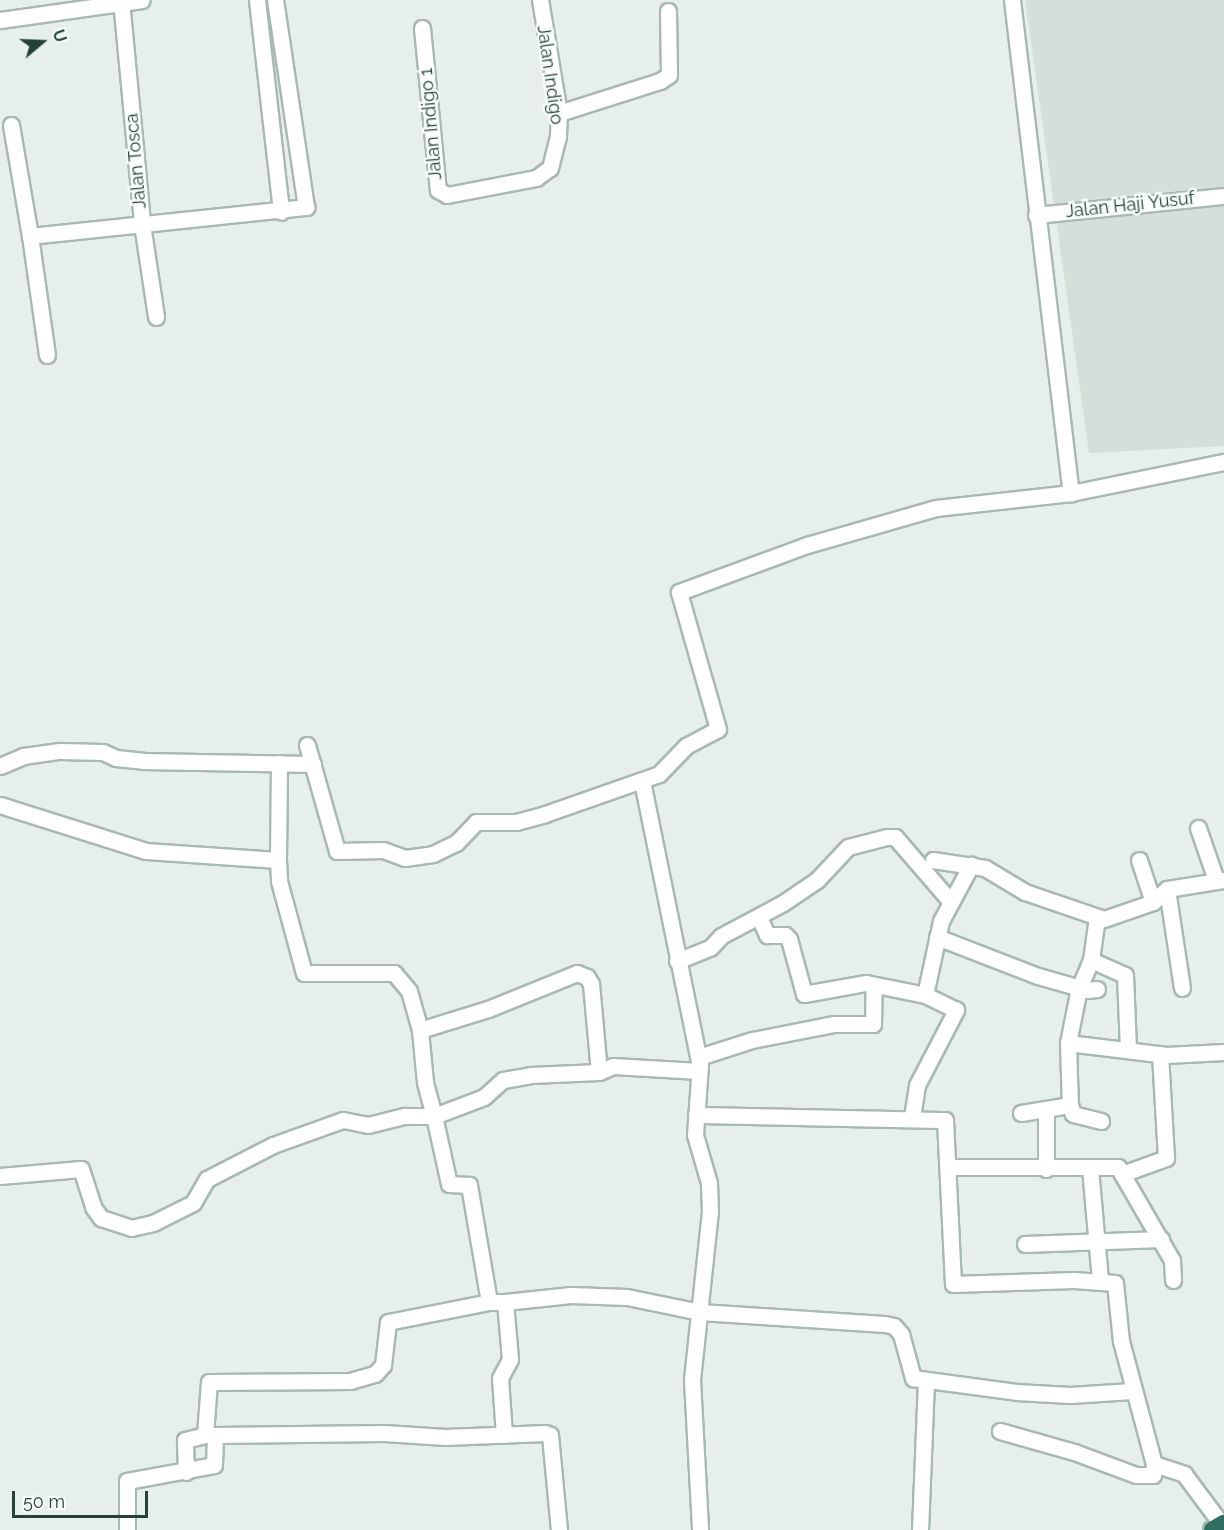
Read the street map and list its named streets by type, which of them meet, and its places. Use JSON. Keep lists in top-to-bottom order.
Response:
{
  "streets": {
    "street": [
      "Jalan Indigo",
      "Jalan Indigo 1",
      "Jalan Tosca",
      "Jalan Haji Yusuf"
    ]
  },
  "crossings": [
    ["Jalan Indigo", "Jalan Indigo 1"]
  ],
  "scale_bar": "50 m",
  "north": "right"
}
